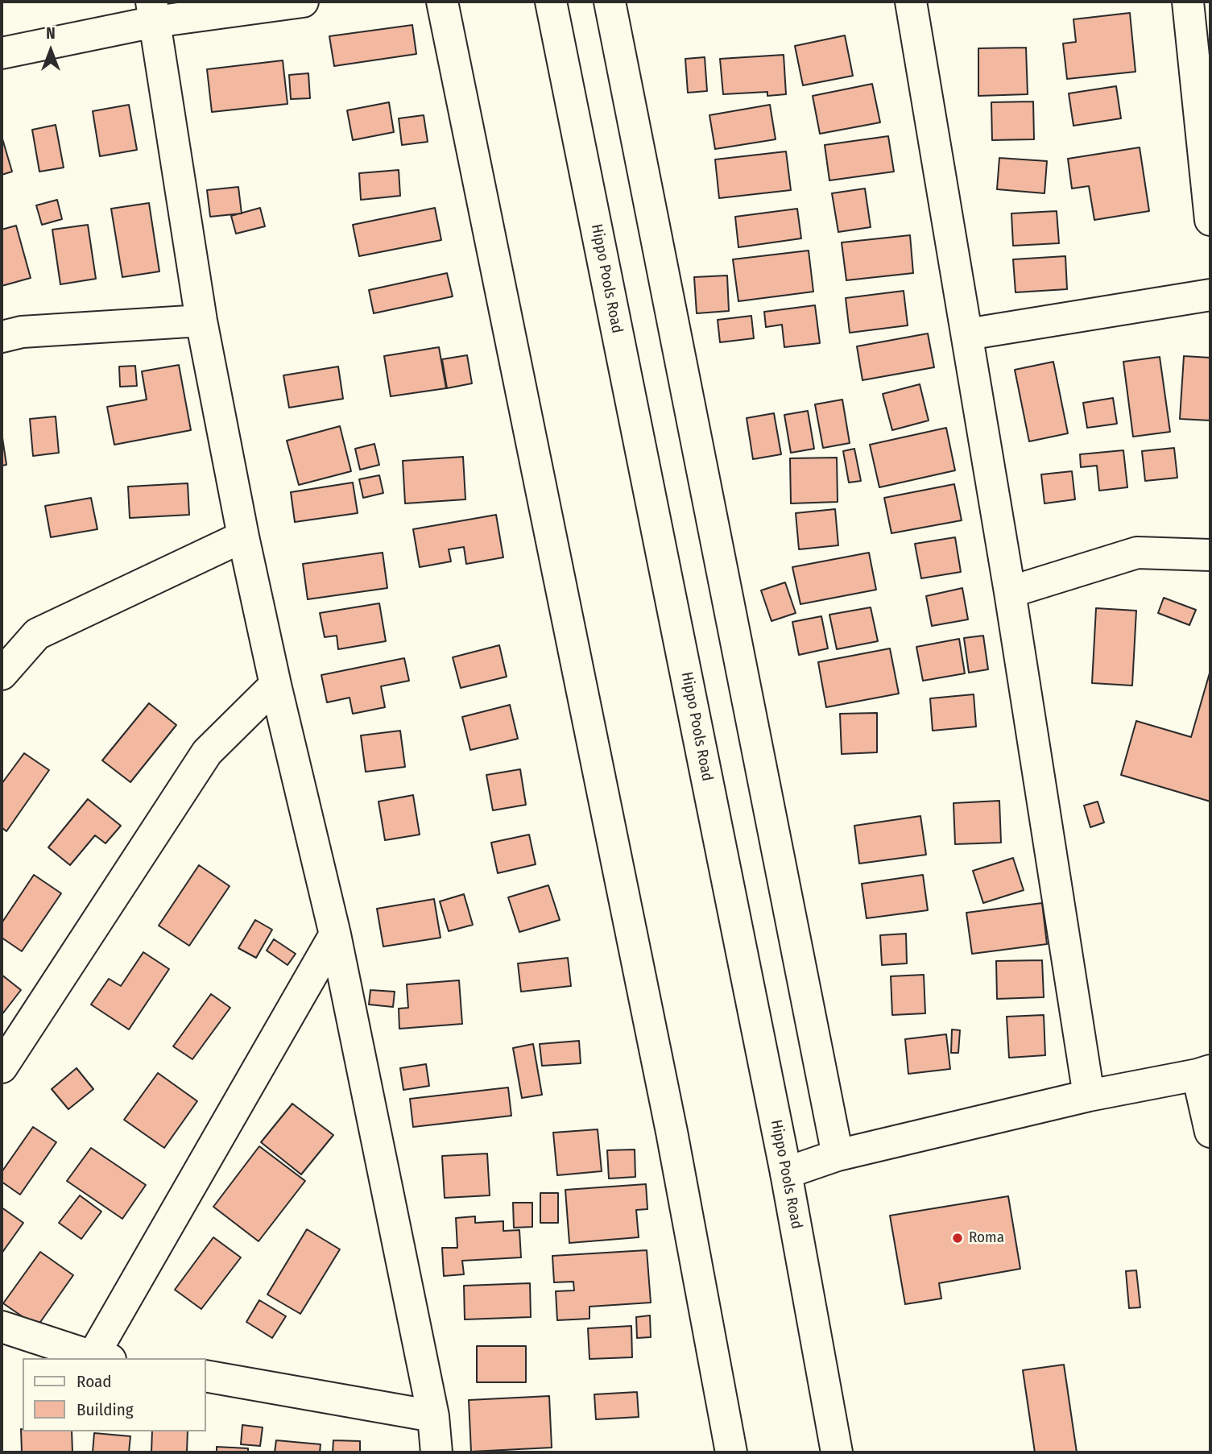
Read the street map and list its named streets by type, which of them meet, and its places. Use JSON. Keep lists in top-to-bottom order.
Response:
{
  "streets": {
    "street": ["Hippo Pools Road"]
  },
  "places": ["Roma"],
  "legend": ["Road", "Building"],
  "north": "top"
}
